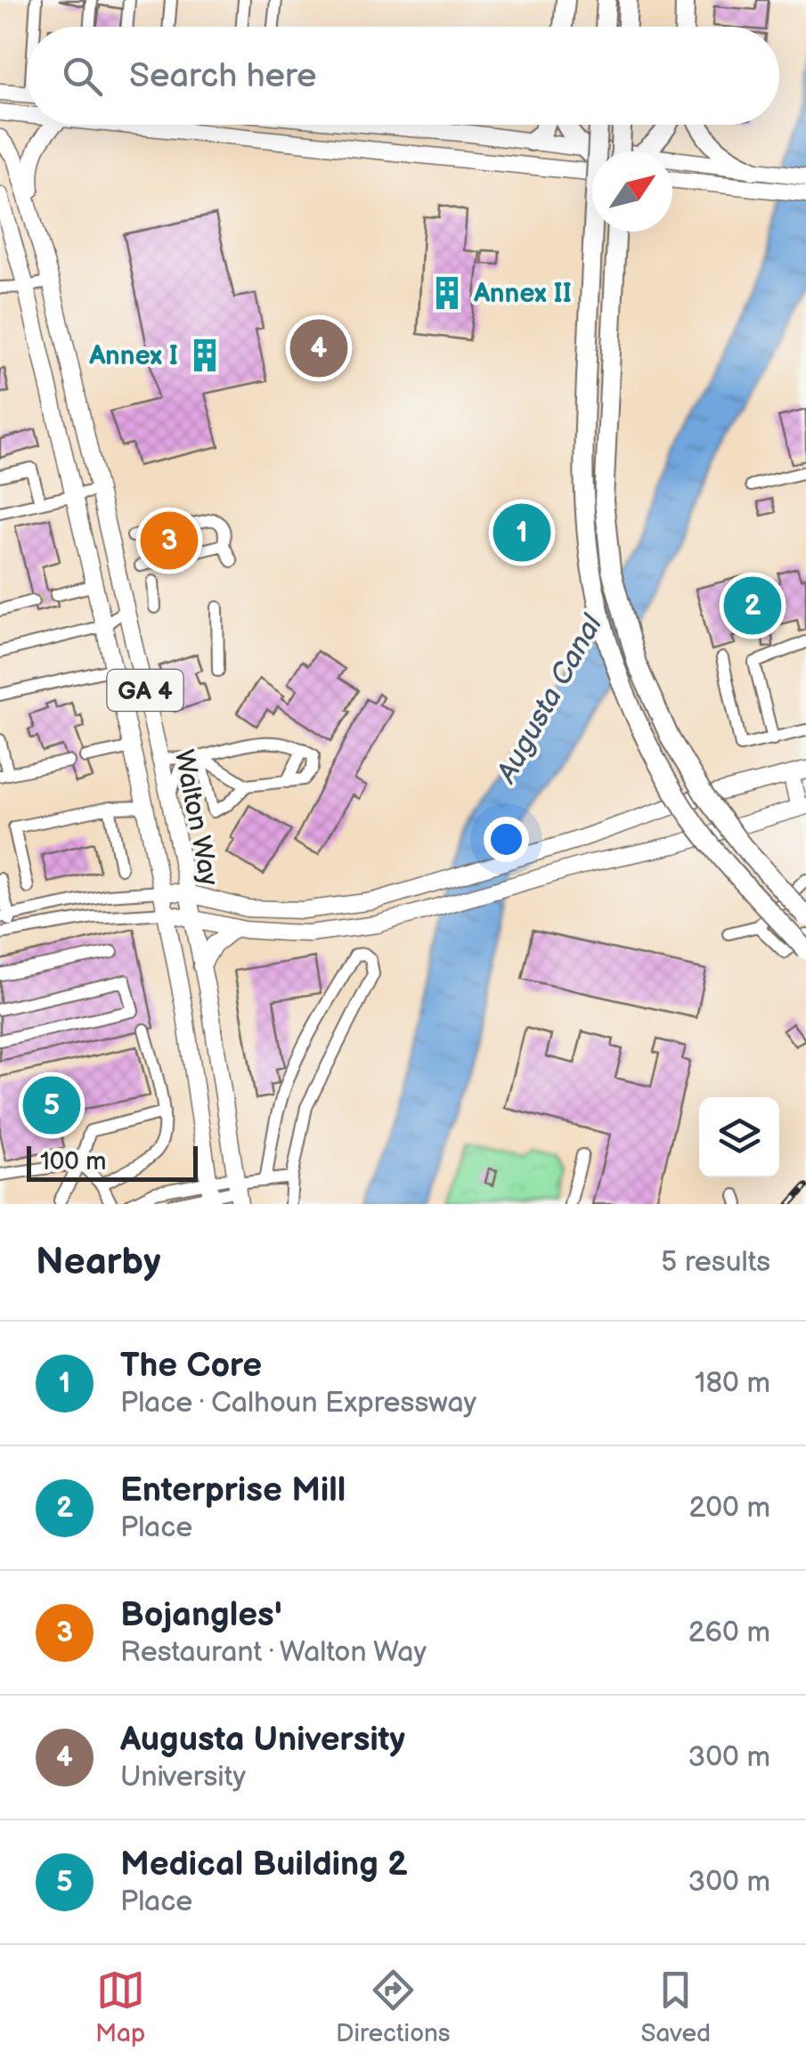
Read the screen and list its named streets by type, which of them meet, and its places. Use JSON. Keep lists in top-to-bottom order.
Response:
{
  "streets": {
    "main road": ["GA 4", "Walton Way"]
  },
  "water": ["Augusta Canal"],
  "places": {
    "building": ["Annex II", "Annex I"]
  },
  "scale_bar": "100 m",
  "north": "top right",
  "page": {
    "search": "Search here",
    "pins": [
      "4",
      "1",
      "3",
      "2",
      "5"
    ],
    "scale": "100 m",
    "heading": ["Nearby", "5 results"],
    "list": [
      {
        "mark": "1",
        "name": "The Core",
        "note": "Place · Calhoun Expressway",
        "value": "180 m"
      },
      {
        "mark": "2",
        "name": "Enterprise Mill",
        "note": "Place",
        "value": "200 m"
      },
      {
        "mark": "3",
        "name": "Bojangles'",
        "note": "Restaurant · Walton Way",
        "value": "260 m"
      },
      {
        "mark": "4",
        "name": "Augusta University",
        "note": "University",
        "value": "300 m"
      },
      {
        "mark": "5",
        "name": "Medical Building 2",
        "note": "Place",
        "value": "300 m"
      }
    ],
    "nav": ["Map", "Directions", "Saved"]
  }
}
